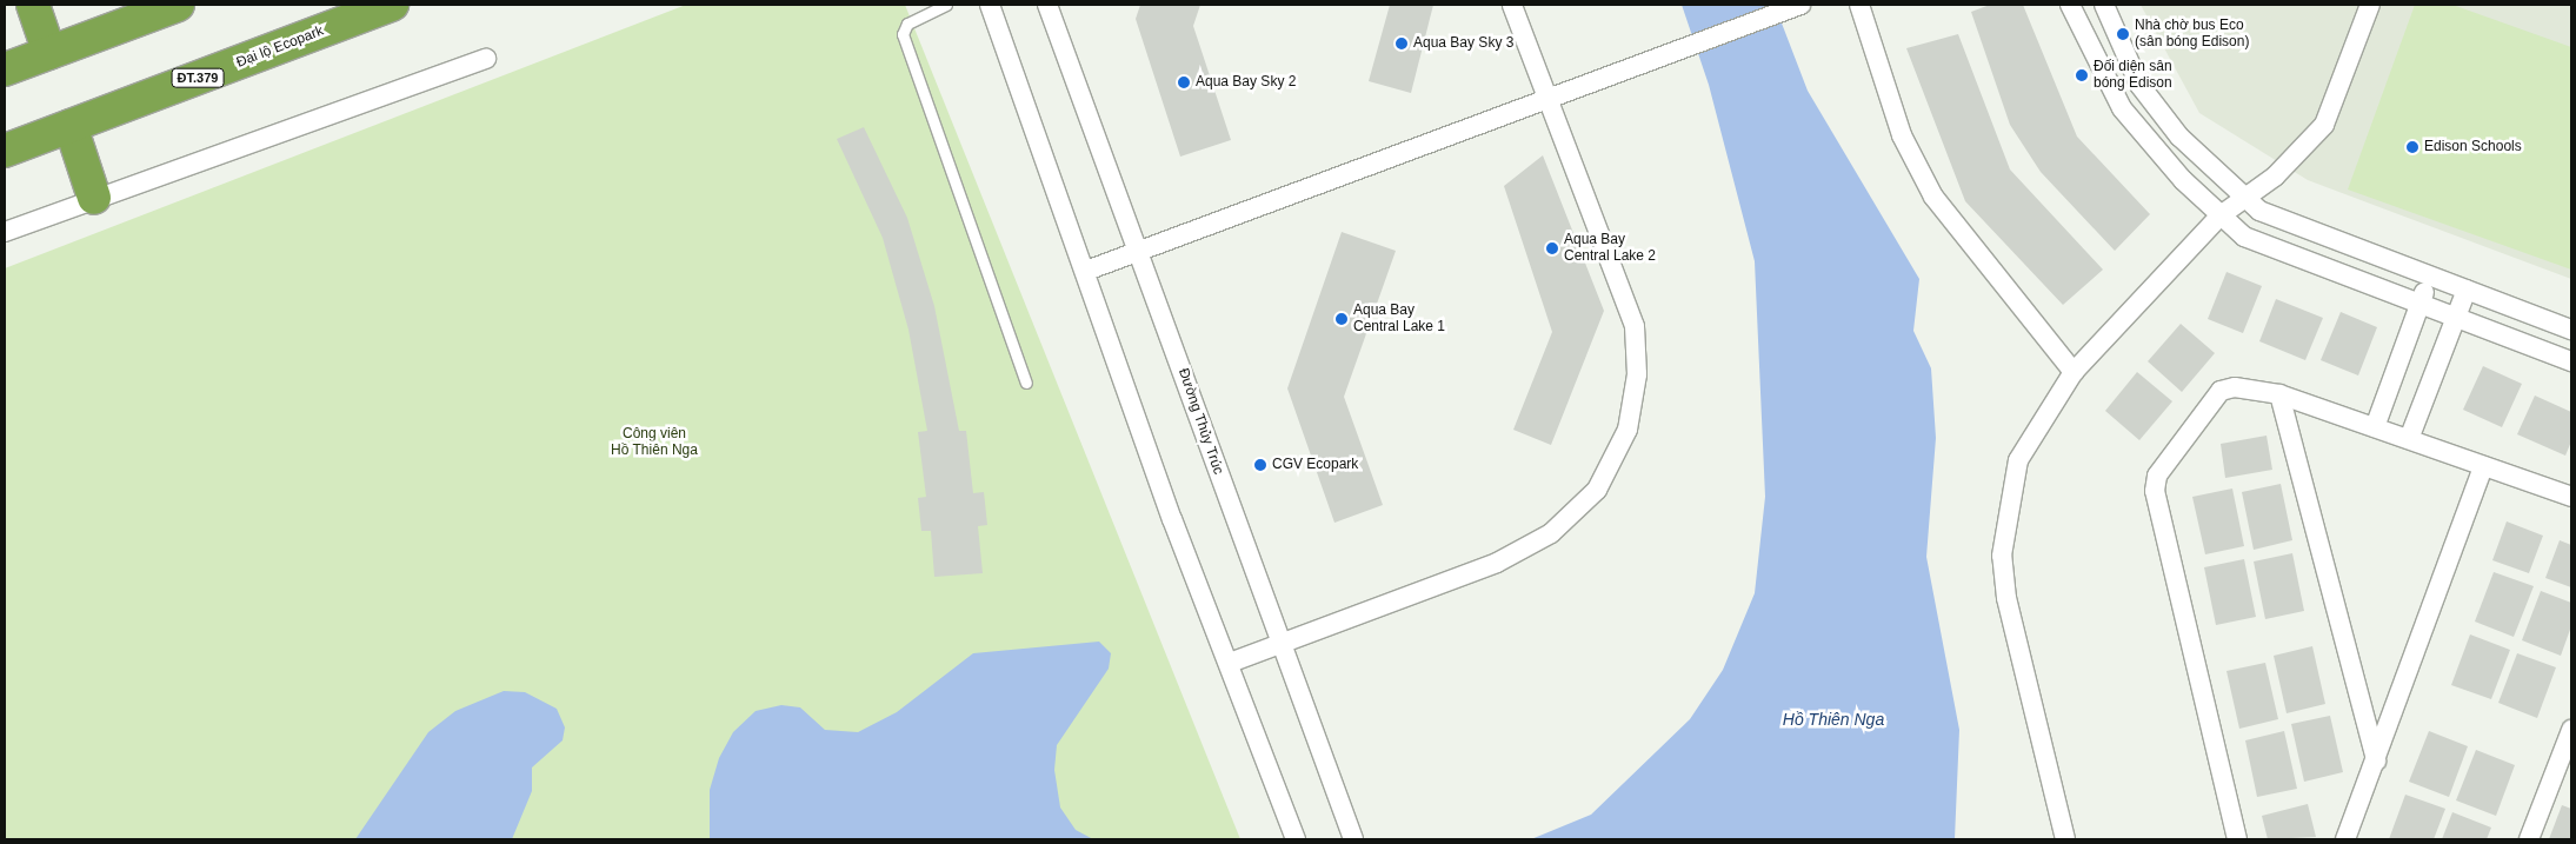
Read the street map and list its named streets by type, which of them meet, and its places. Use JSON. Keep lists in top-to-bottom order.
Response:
{
  "streets": {
    "highway": ["Đại lộ Ecopark", "ĐT.379"],
    "street": ["Đường Thủy Trúc"]
  },
  "water": ["Hồ Thiên Nga"],
  "parks": ["Công viên Hồ Thiên Nga"],
  "places": [
    "Nhà chờ bus Eco (sân bóng Edison)",
    "Aqua Bay Sky 3",
    "Đối diện sân bóng Edison",
    "Aqua Bay Sky 2",
    "Edison Schools",
    "Aqua Bay Central Lake 2",
    "Aqua Bay Central Lake 1",
    "CGV Ecopark"
  ]
}
